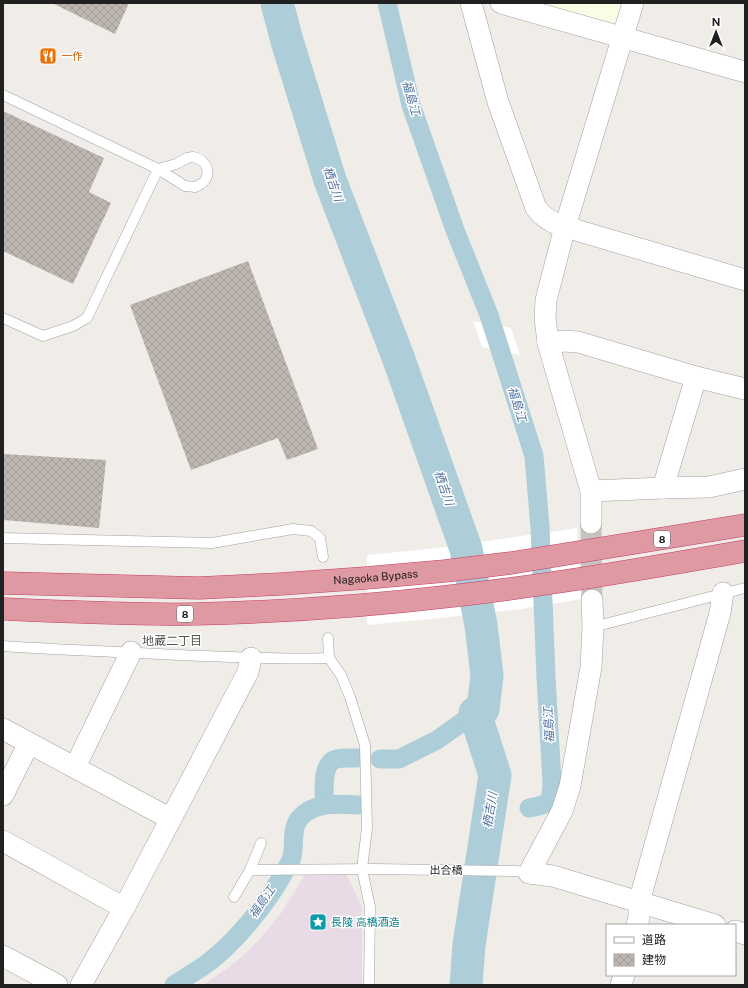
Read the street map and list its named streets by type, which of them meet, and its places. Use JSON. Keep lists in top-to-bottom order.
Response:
{
  "streets": {
    "highway": ["8", "Nagaoka Bypass"],
    "lane": ["出合橋"]
  },
  "districts": ["地蔵二丁目"],
  "water": ["福島江", "栖吉川"],
  "places": {
    "restaurant": ["一作"],
    "place": ["長陵 高橋酒造"]
  },
  "legend": ["道路", "建物"],
  "north": "top"
}
